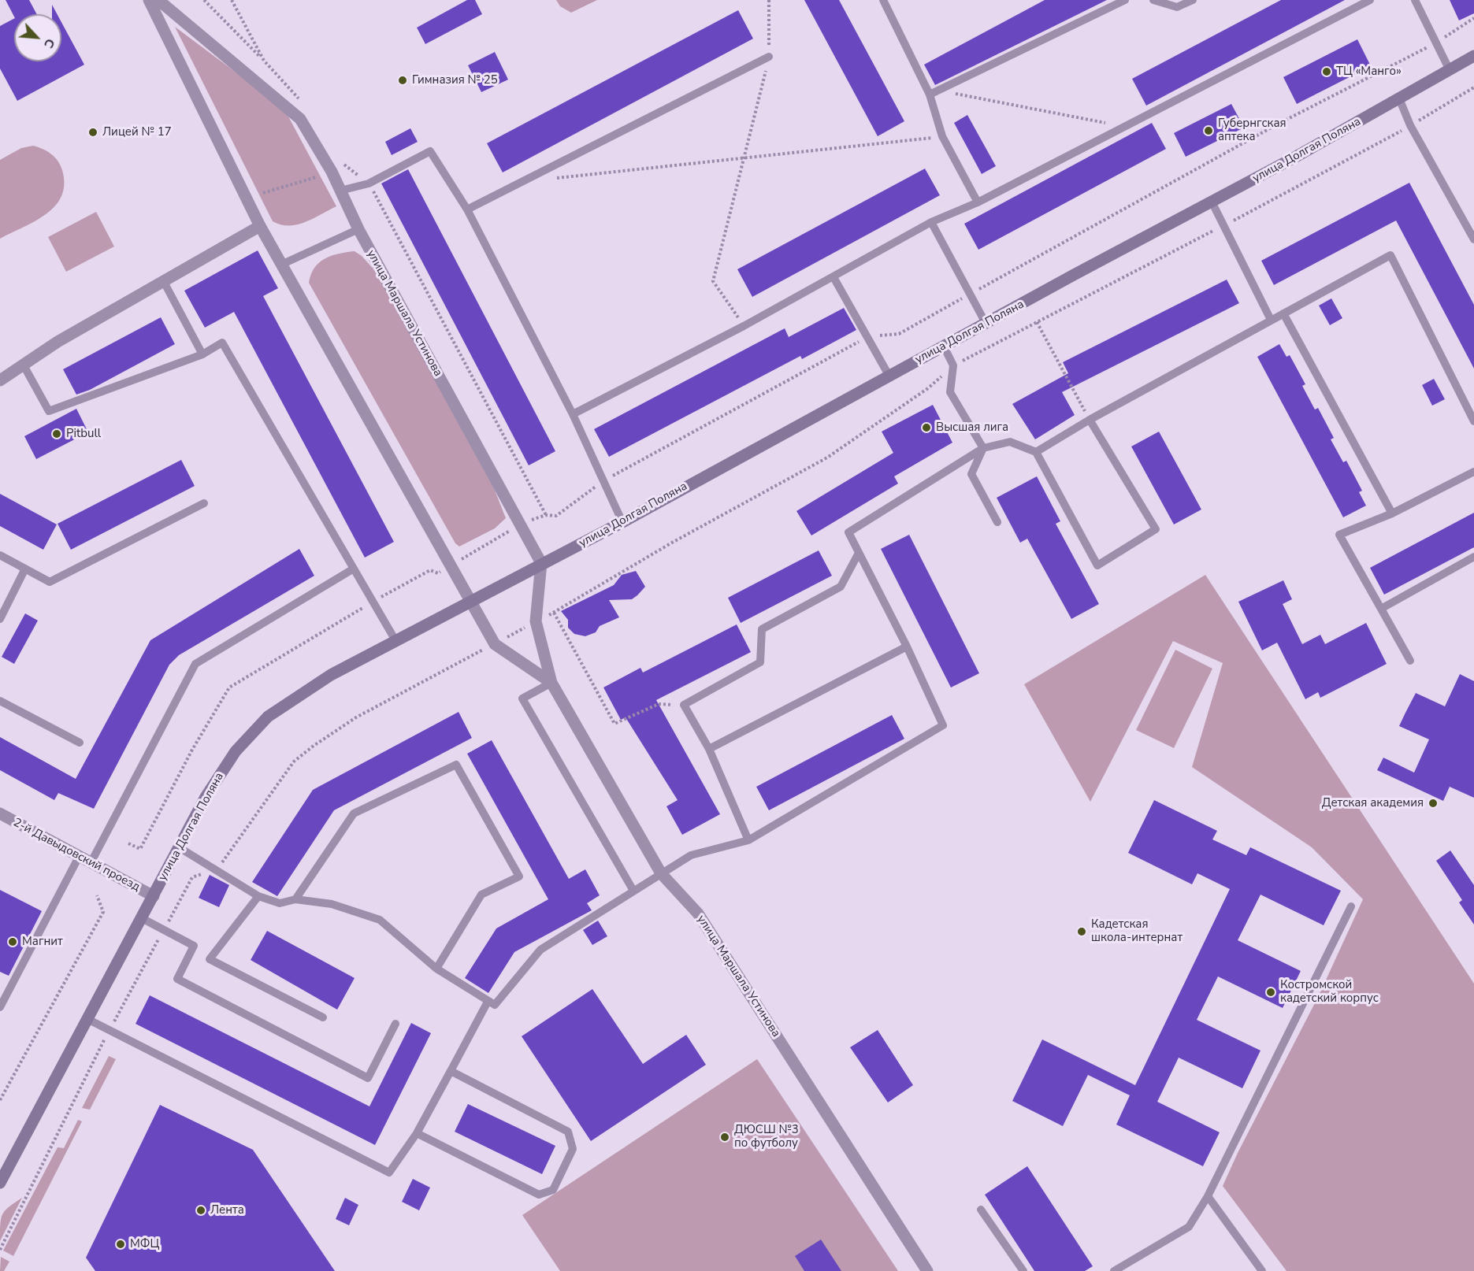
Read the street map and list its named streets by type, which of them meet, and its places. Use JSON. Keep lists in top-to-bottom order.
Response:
{
  "streets": {
    "main road": ["улица Долгая Поляна"],
    "street": ["улица Маршала Устинова", "2-й Давыдовский проезд"]
  },
  "crossings": [
    ["улица Долгая Поляна", "улица Маршала Устинова"],
    ["улица Долгая Поляна", "2-й Давыдовский проезд"]
  ],
  "places": [
    "ТЦ «Манго»",
    "Гимназия № 25",
    "Губернгская аптека",
    "Лицей № 17",
    "Высшая лига",
    "Pitbull",
    "Детская академия",
    "Кадетская школа-интернат",
    "Магнит",
    "Костромской кадетский корпус",
    "ДЮСШ №3 по футболу",
    "Лента",
    "МФЦ"
  ],
  "north": "bottom right"
}
